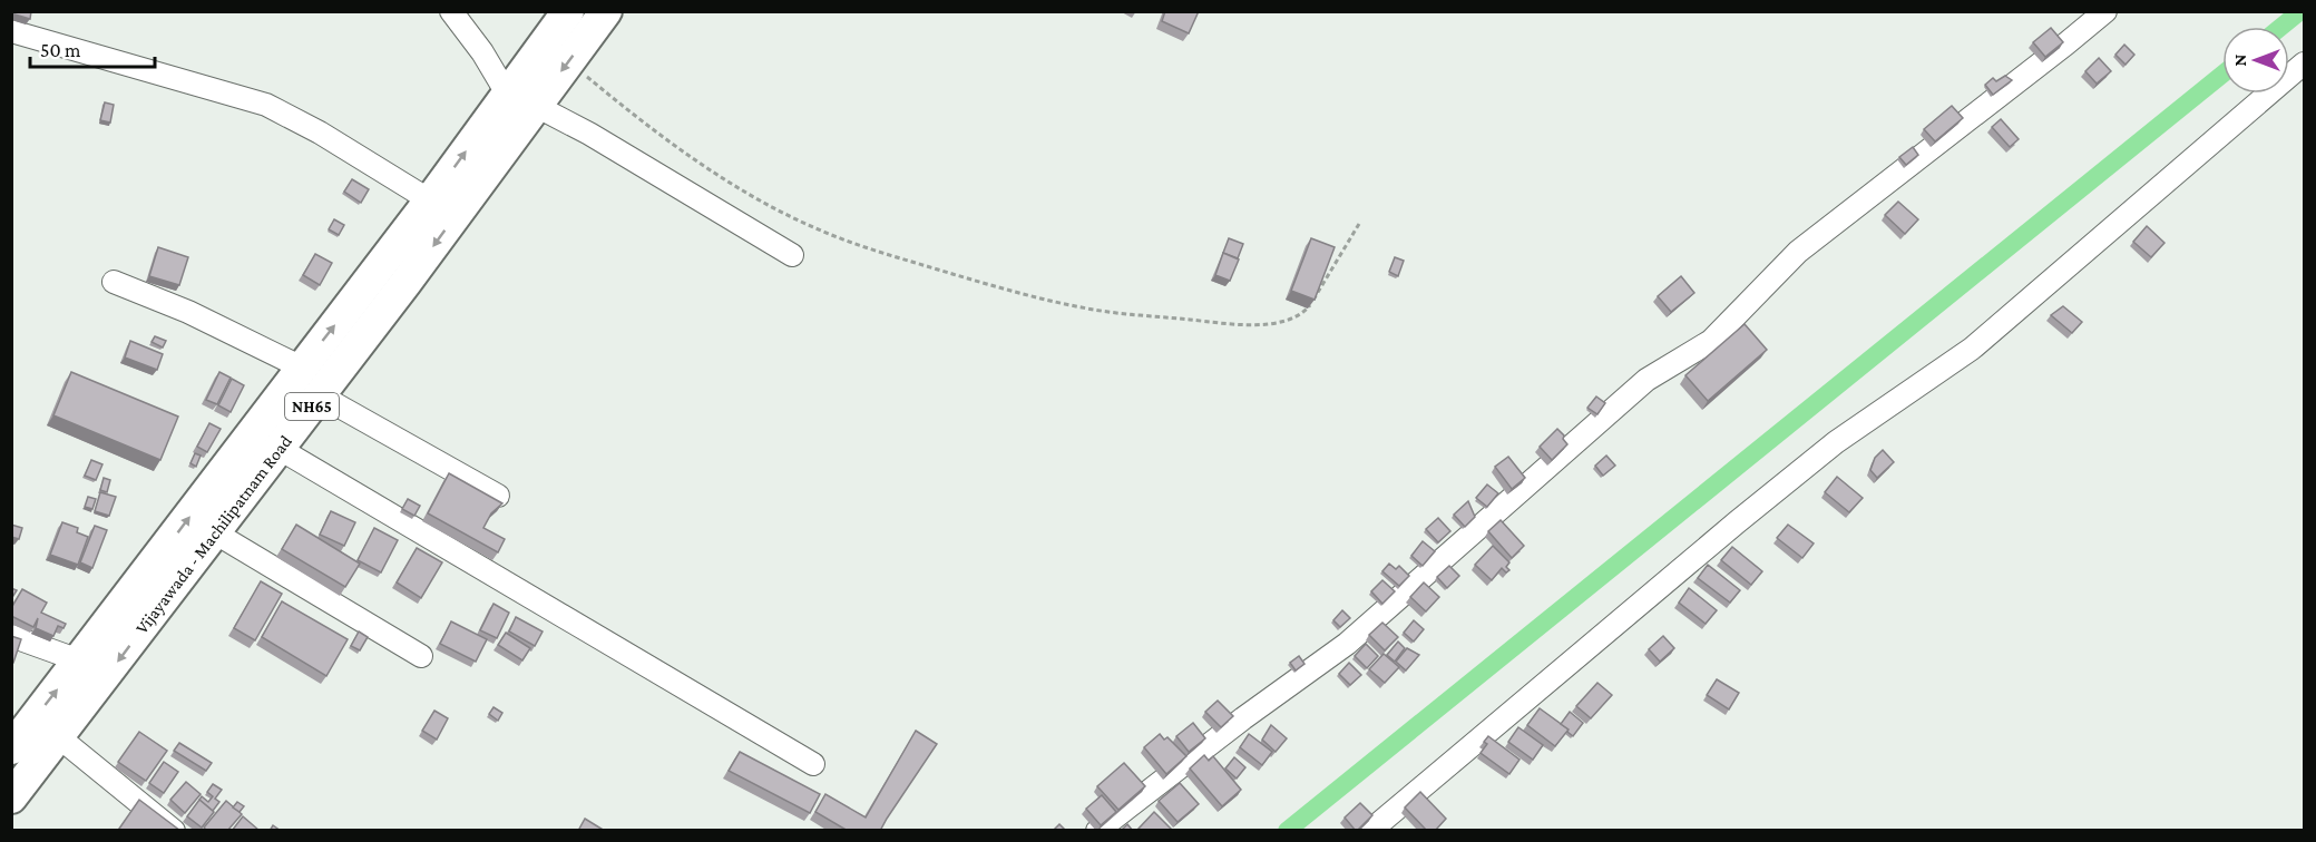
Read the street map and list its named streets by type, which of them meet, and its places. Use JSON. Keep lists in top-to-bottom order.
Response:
{
  "streets": {
    "highway": ["NH65", "Vijayawada - Machilipatnam Road"]
  },
  "scale_bar": "50 m",
  "north": "left"
}
